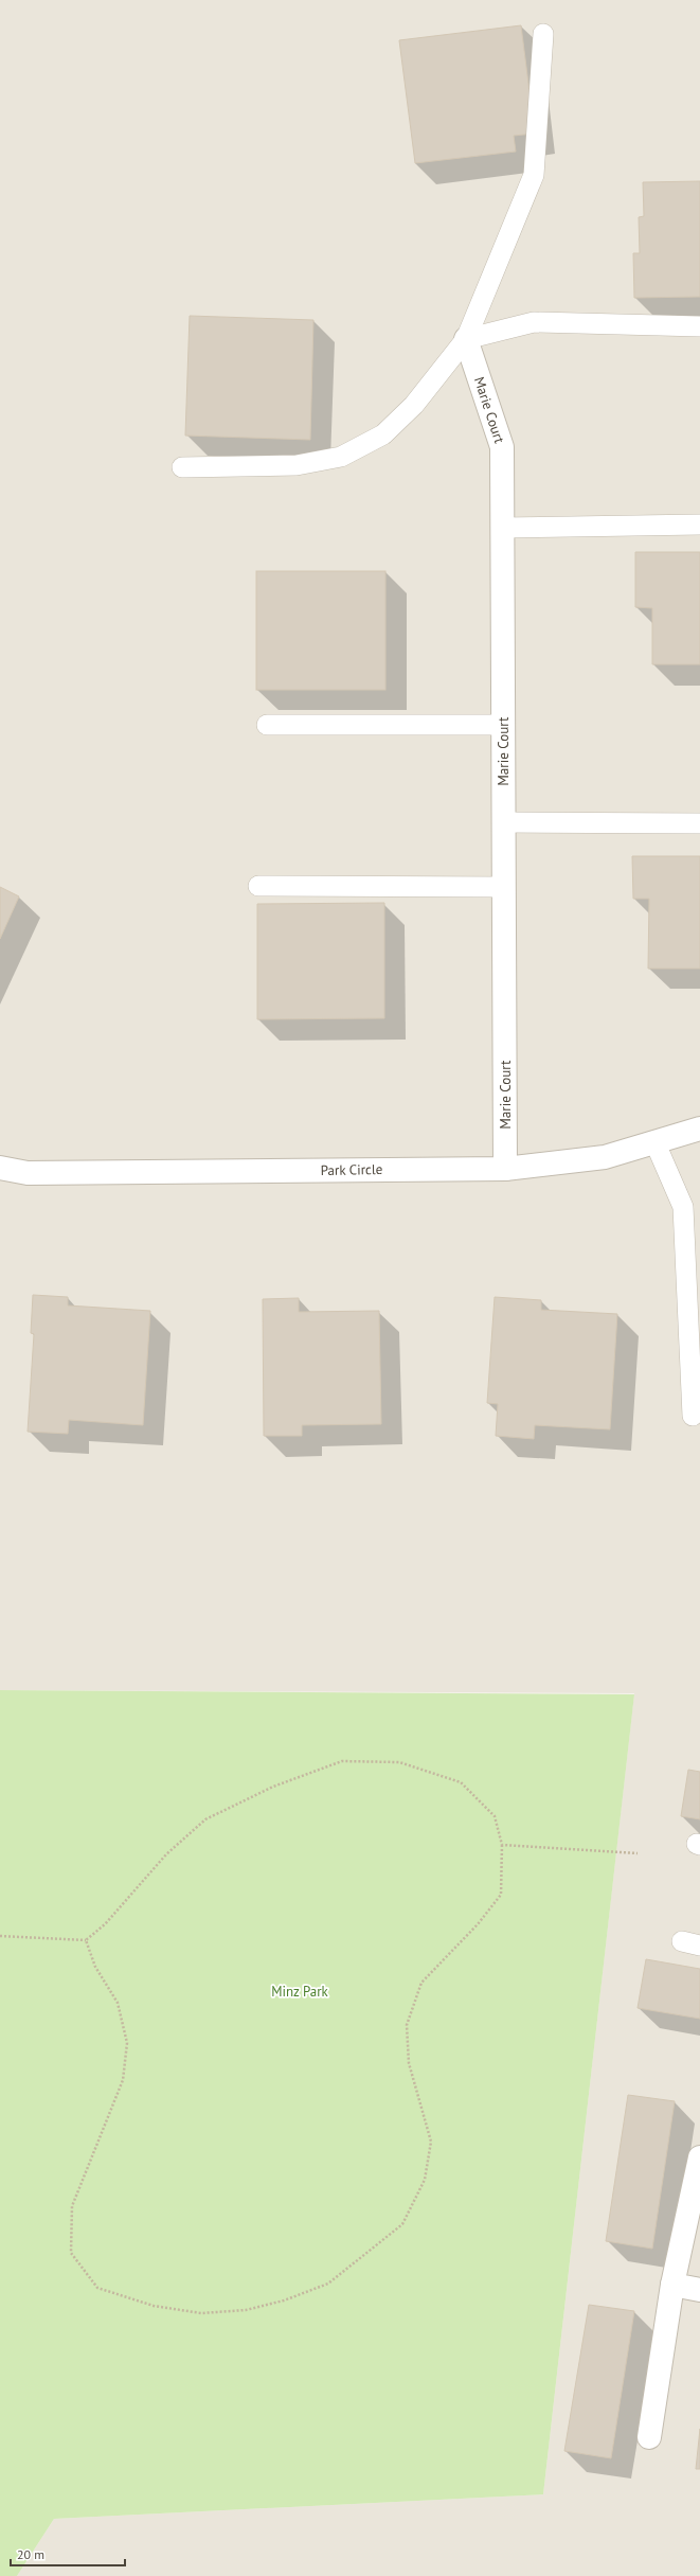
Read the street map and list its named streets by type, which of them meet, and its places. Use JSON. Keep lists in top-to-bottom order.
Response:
{
  "streets": {
    "street": ["Marie Court", "Park Circle"]
  },
  "crossings": [
    ["Marie Court", "Park Circle"]
  ],
  "parks": ["Minz Park"],
  "scale_bar": "20 m"
}
